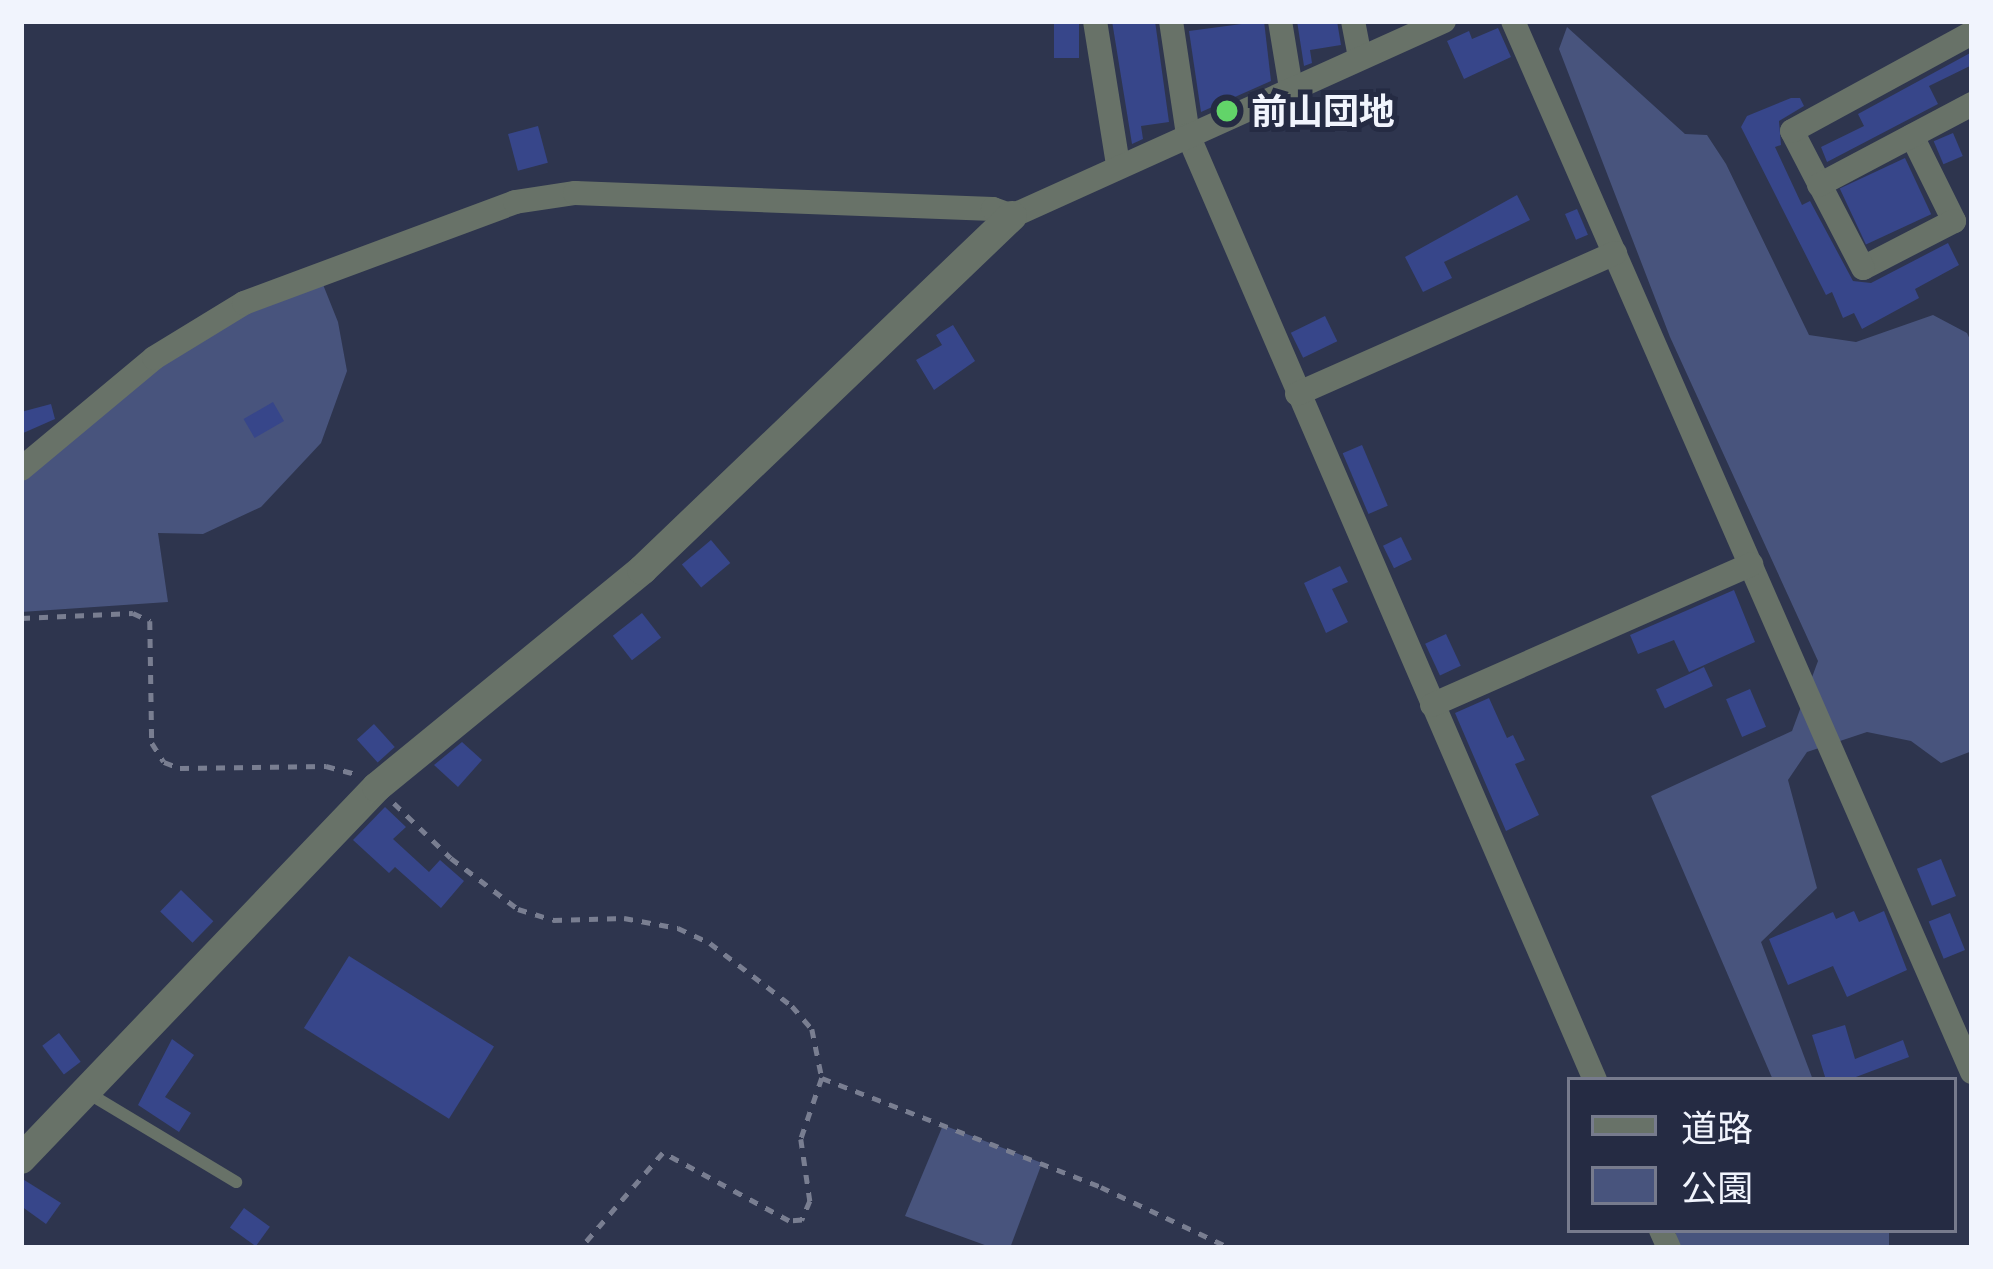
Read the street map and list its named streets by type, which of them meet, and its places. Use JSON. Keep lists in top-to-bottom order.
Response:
{
  "places": ["前山団地"],
  "legend": ["道路", "公園"]
}
